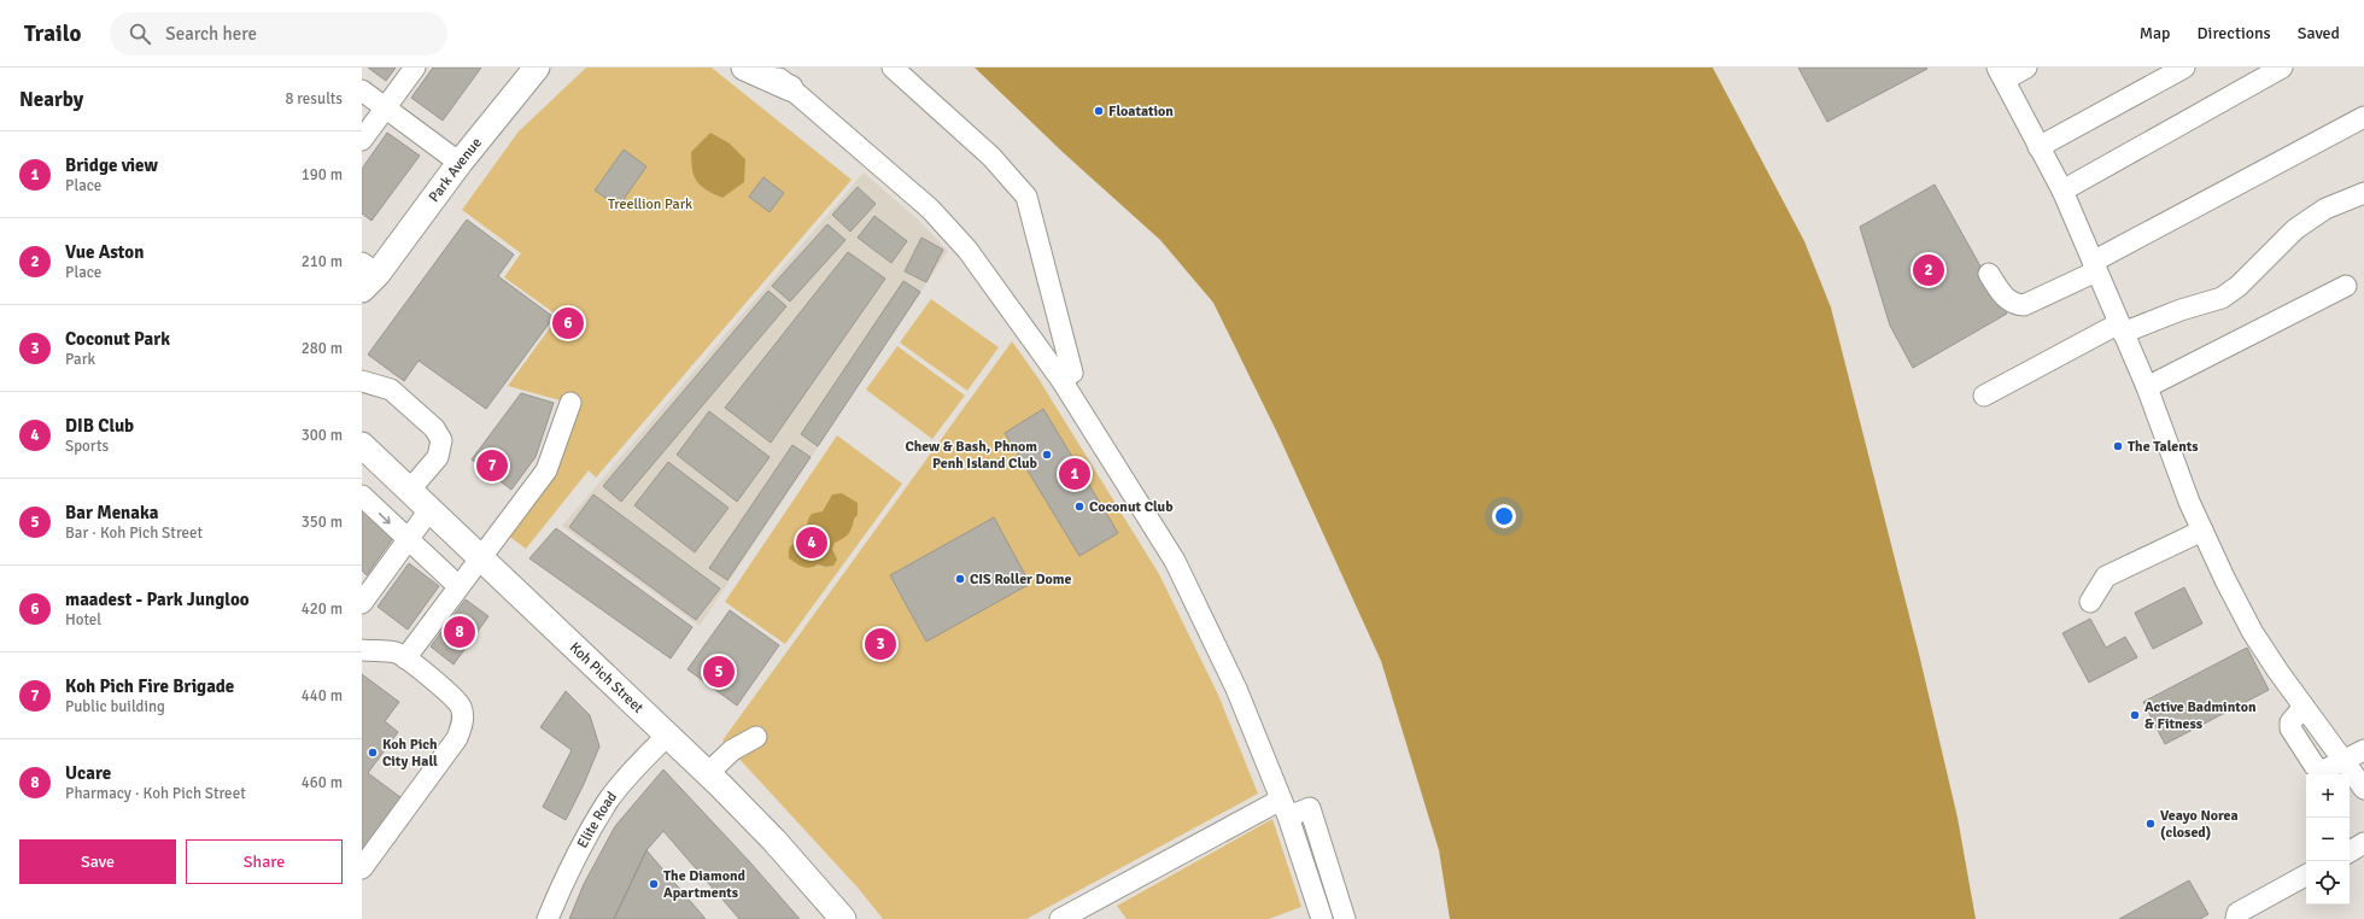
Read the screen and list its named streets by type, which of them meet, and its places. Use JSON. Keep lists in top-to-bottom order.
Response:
{
  "streets": {
    "main road": ["Park Avenue", "Koh Pich Street"],
    "street": ["Elite Road"]
  },
  "crossings": [
    ["Koh Pich Street", "Elite Road"]
  ],
  "parks": ["Treellion Park"],
  "places": [
    "Floatation",
    "The Talents",
    "Chew & Bash, Phnom Penh Island Club",
    "Coconut Club",
    "CIS Roller Dome",
    "Active Badminton & Fitness",
    "Koh Pich City Hall",
    "Veayo Norea (closed)",
    "The Diamond Apartments"
  ],
  "page": {
    "header": "Trailo",
    "search": "Search here",
    "nav": ["Map", "Directions", "Saved"],
    "heading": ["Nearby", "8 results"],
    "list": [
      {
        "mark": "1",
        "name": "Bridge view",
        "note": "Place",
        "value": "190 m"
      },
      {
        "mark": "2",
        "name": "Vue Aston",
        "note": "Place",
        "value": "210 m"
      },
      {
        "mark": "3",
        "name": "Coconut Park",
        "note": "Park",
        "value": "280 m"
      },
      {
        "mark": "4",
        "name": "DIB Club",
        "note": "Sports",
        "value": "300 m"
      },
      {
        "mark": "5",
        "name": "Bar Menaka",
        "note": "Bar · Koh Pich Street",
        "value": "350 m"
      },
      {
        "mark": "6",
        "name": "maadest - Park Jungloo",
        "note": "Hotel",
        "value": "420 m"
      },
      {
        "mark": "7",
        "name": "Koh Pich Fire Brigade",
        "note": "Public building",
        "value": "440 m"
      },
      {
        "mark": "8",
        "name": "Ucare",
        "note": "Pharmacy · Koh Pich Street",
        "value": "460 m"
      }
    ],
    "pins": [
      "2",
      "6",
      "7",
      "1",
      "4",
      "8",
      "3",
      "5"
    ],
    "map_buttons": ["+", "−"],
    "buttons": ["Save", "Share"]
  }
}
